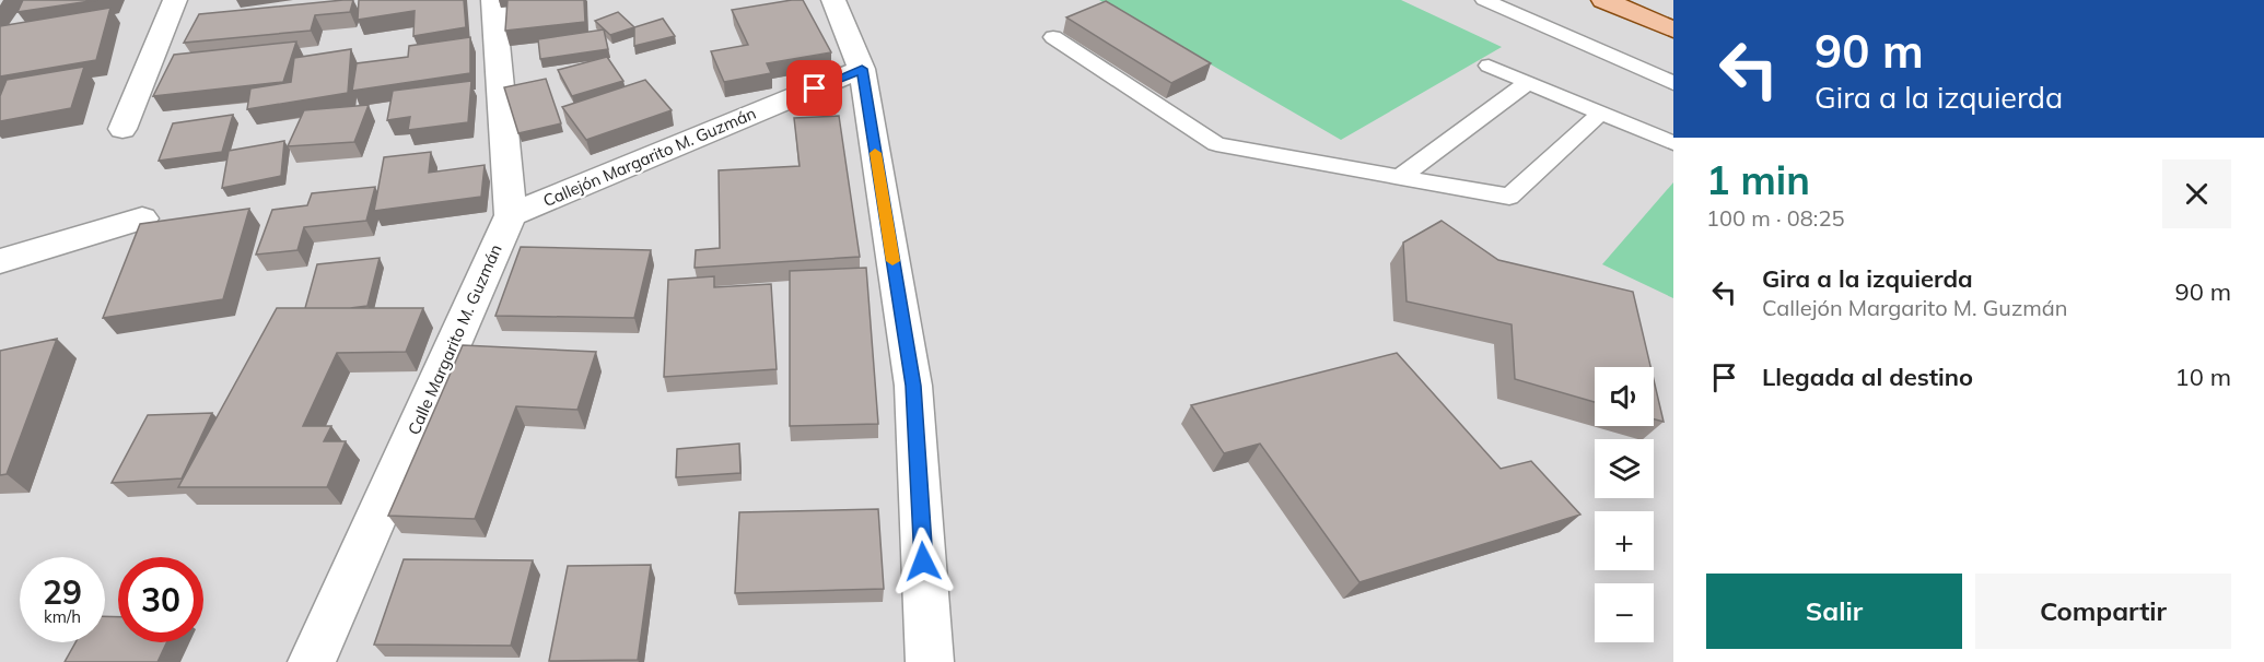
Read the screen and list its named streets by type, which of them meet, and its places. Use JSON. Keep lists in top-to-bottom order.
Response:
{
  "streets": {
    "street": ["Callejón Margarito M. Guzmán", "Calle Margarito M. Guzmán"]
  },
  "crossings": [
    ["Callejón Margarito M. Guzmán", "Calle Margarito M. Guzmán"]
  ],
  "page": {
    "turn": ["90 m", "Gira a la izquierda"],
    "heading": ["1 min", "100 m · 08:25"],
    "list": [
      {
        "name": "Gira a la izquierda",
        "note": "Callejón Margarito M. Guzmán",
        "value": "90 m"
      },
      {
        "name": "Llegada al destino",
        "value": "10 m"
      }
    ],
    "map_buttons": ["+", "−"],
    "speed": "29 km/h",
    "limit": "30",
    "buttons": ["Salir", "Compartir"]
  }
}
